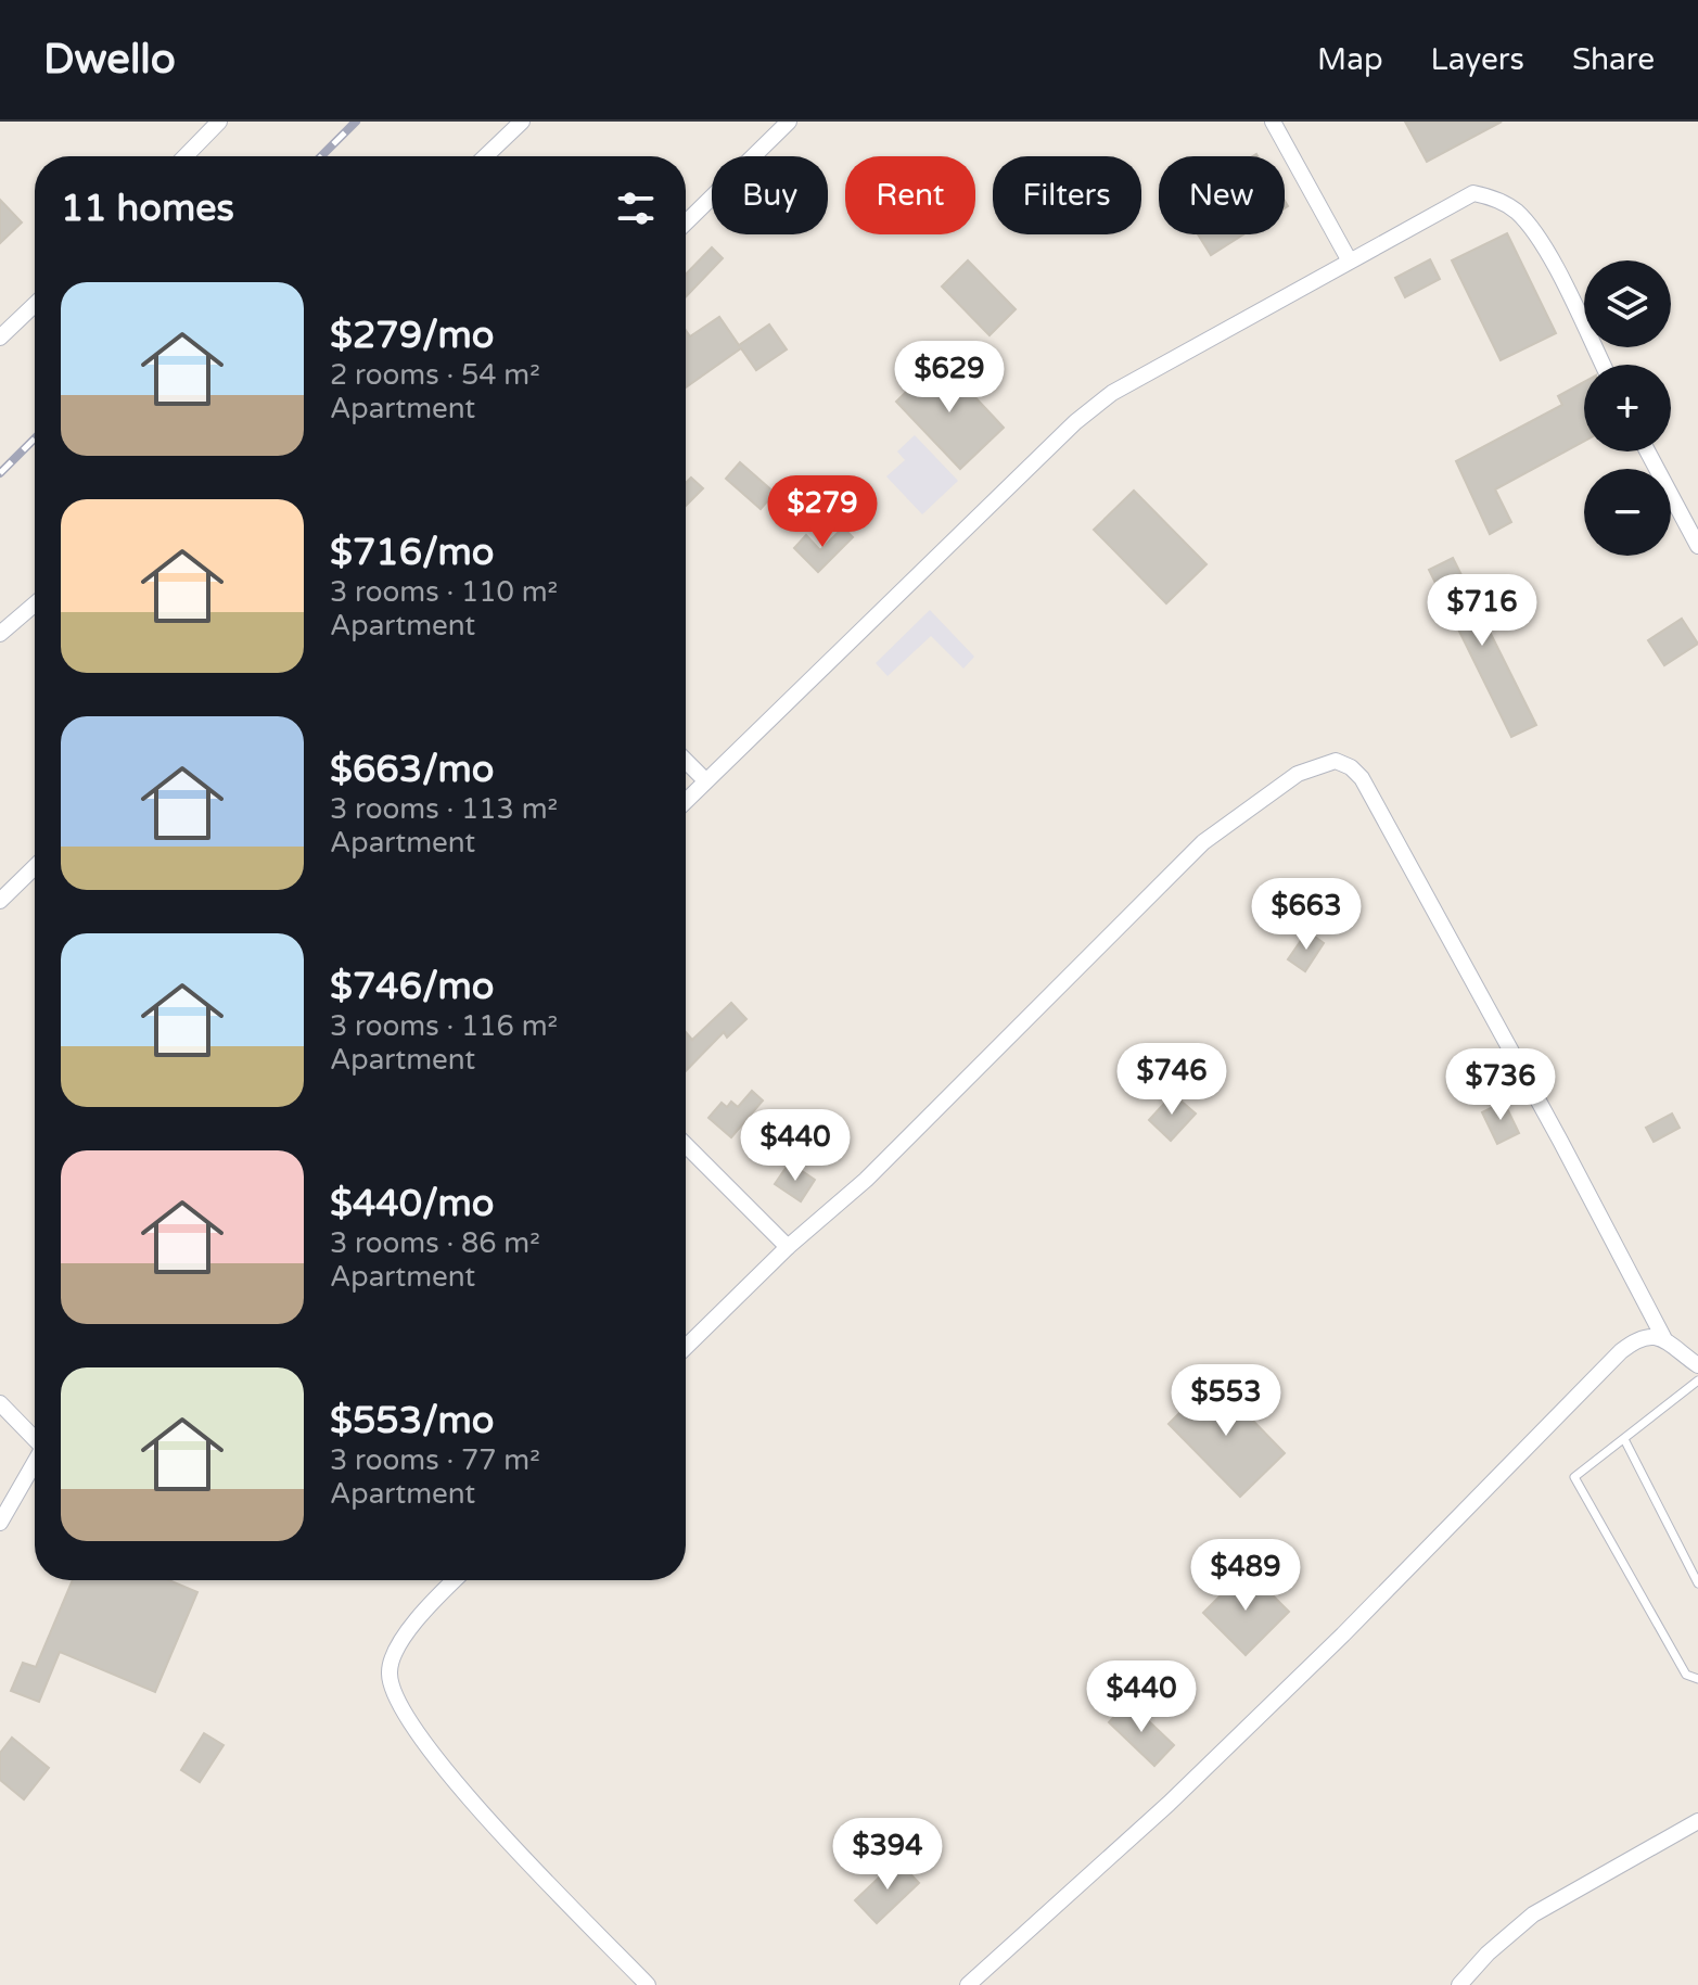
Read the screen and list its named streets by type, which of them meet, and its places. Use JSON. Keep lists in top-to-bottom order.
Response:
{
  "page": {
    "header": "Dwello",
    "nav": ["Map", "Layers", "Share"],
    "chip": [
      "Buy",
      "Rent",
      "Filters",
      "New"
    ],
    "heading": "11 homes",
    "map_buttons": ["+", "−"],
    "list": [
      {
        "name": "$279/mo",
        "note": "2 rooms · 54 m² · Apartment"
      },
      {
        "name": "$716/mo",
        "note": "3 rooms · 110 m² · Apartment"
      },
      {
        "name": "$663/mo",
        "note": "3 rooms · 113 m² · Apartment"
      },
      {
        "name": "$746/mo",
        "note": "3 rooms · 116 m² · Apartment"
      },
      {
        "name": "$440/mo",
        "note": "3 rooms · 86 m² · Apartment"
      },
      {
        "name": "$553/mo",
        "note": "3 rooms · 77 m² · Apartment"
      }
    ],
    "price": [
      "$629",
      "$279",
      "$716",
      "$663",
      "$746",
      "$736",
      "$440",
      "$553",
      "$489",
      "$440",
      "$394"
    ]
  }
}
